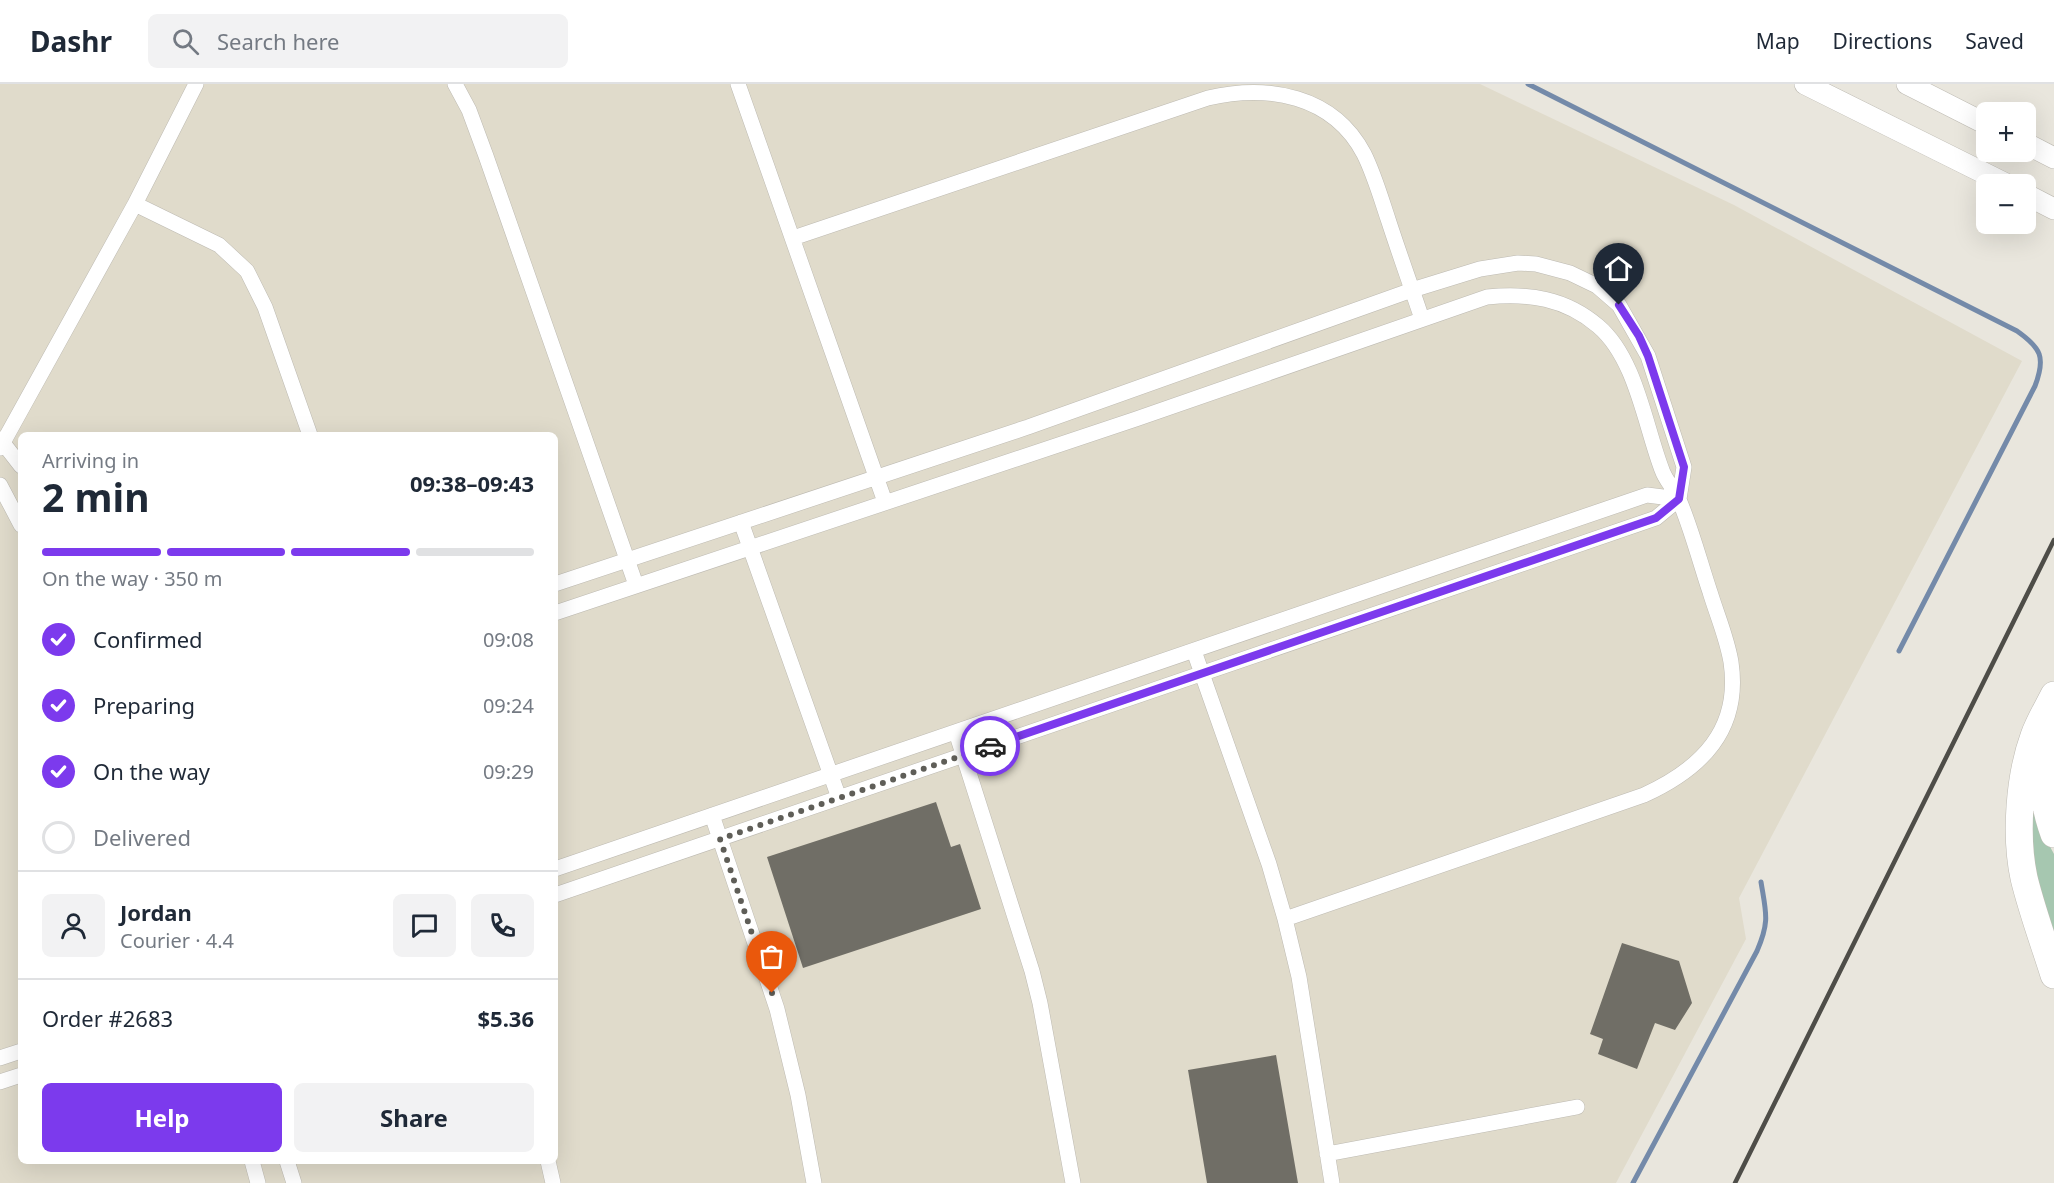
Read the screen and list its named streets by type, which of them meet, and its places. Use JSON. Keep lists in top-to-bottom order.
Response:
{
  "page": {
    "header": "Dashr",
    "search": "Search here",
    "nav": ["Map", "Directions", "Saved"],
    "map_buttons": ["+", "−"],
    "heading": ["2 min", "Arriving in", "09:38–09:43"],
    "panel": [
      "Jordan",
      "Courier · 4.4",
      "Order #2683",
      "$5.36"
    ],
    "bar": "On the way · 350 m",
    "list": [
      ["Confirmed", "09:08"],
      ["Preparing", "09:24"],
      ["On the way", "09:29"],
      "Delivered"
    ],
    "buttons": ["Help", "Share"]
  }
}
